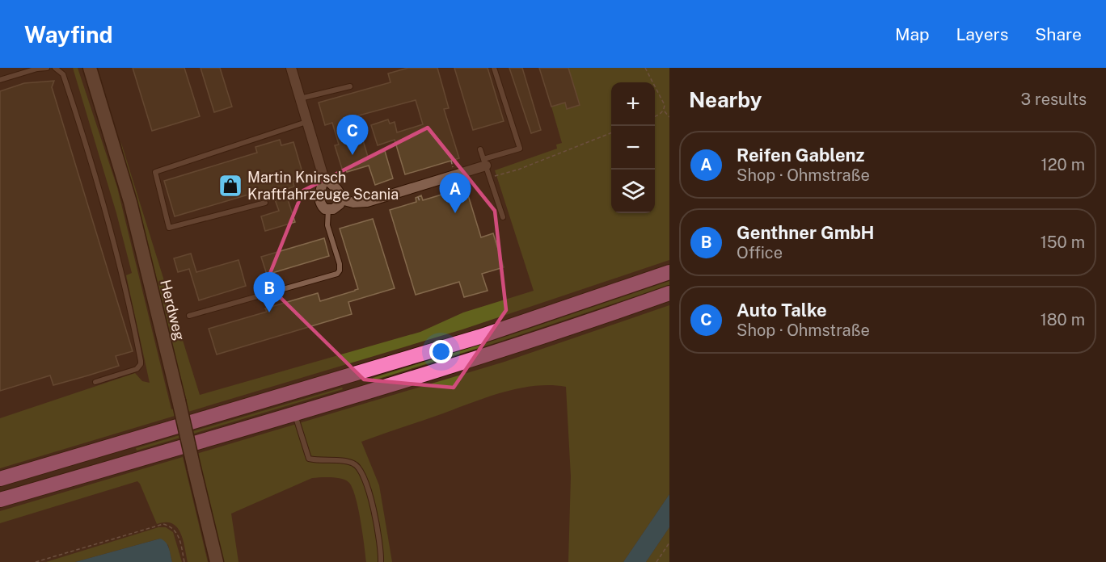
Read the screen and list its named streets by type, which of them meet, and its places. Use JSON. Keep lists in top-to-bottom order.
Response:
{
  "streets": {
    "main road": ["Herdweg"]
  },
  "places": {
    "shop": ["Martin Knirsch Kraftfahrzeuge Scania"]
  },
  "page": {
    "header": "Wayfind",
    "nav": ["Map", "Layers", "Share"],
    "heading": ["Nearby", "3 results"],
    "map_buttons": ["+", "−"],
    "pins": ["C", "A", "B"],
    "list": [
      {
        "mark": "A",
        "name": "Reifen Gablenz",
        "note": "Shop · Ohmstraße",
        "value": "120 m"
      },
      {
        "mark": "B",
        "name": "Genthner GmbH",
        "note": "Office",
        "value": "150 m"
      },
      {
        "mark": "C",
        "name": "Auto Talke",
        "note": "Shop · Ohmstraße",
        "value": "180 m"
      }
    ]
  }
}
